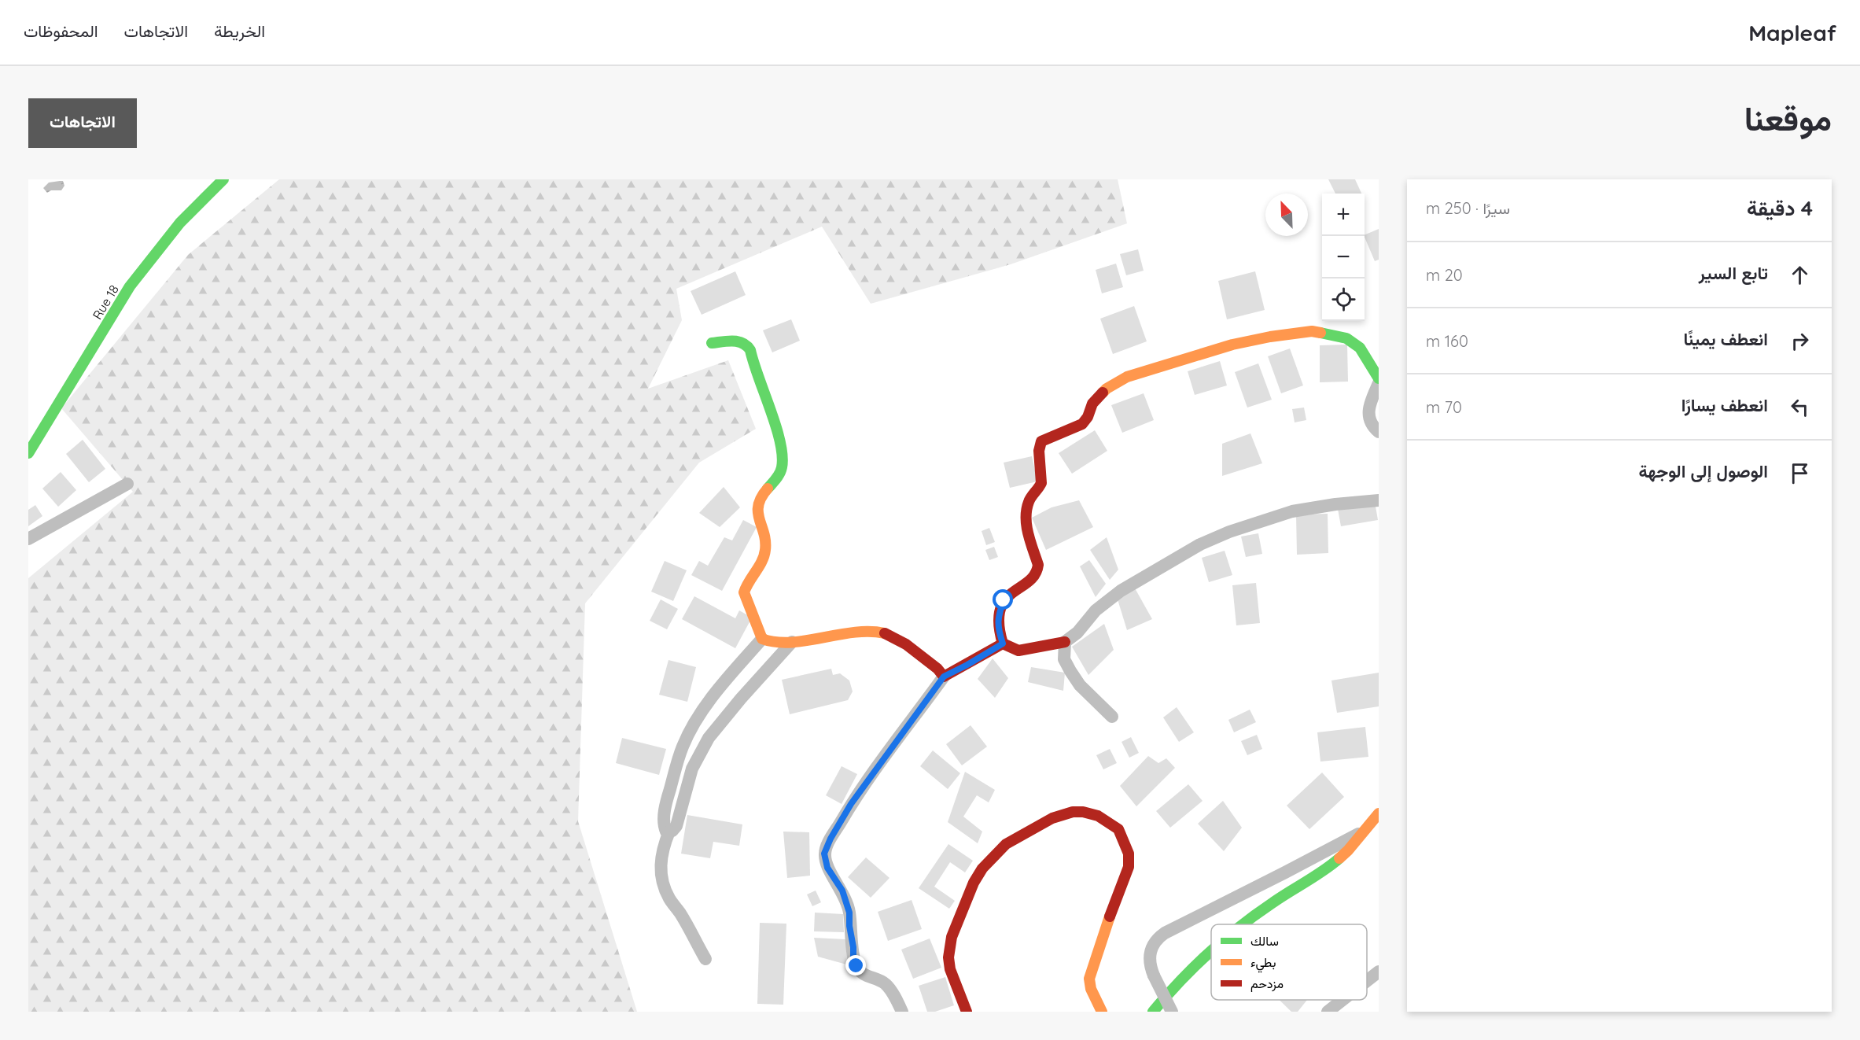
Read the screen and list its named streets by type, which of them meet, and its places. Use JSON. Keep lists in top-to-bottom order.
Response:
{
  "streets": {
    "street": ["Rue 18"]
  },
  "legend": ["سالك", "بطيء", "مزدحم"],
  "north": "top left",
  "page": {
    "header": "Mapleaf",
    "nav": ["الخريطة", "الاتجاهات", "المحفوظات"],
    "title": "موقعنا",
    "buttons": "الاتجاهات",
    "heading": ["4 دقيقة", "سيرًا · 250 m"],
    "map_buttons": ["+", "−"],
    "list": [
      ["تابع السير", "20 m"],
      ["انعطف يمينًا", "160 m"],
      ["انعطف يسارًا", "70 m"],
      "الوصول إلى الوجهة"
    ]
  }
}
